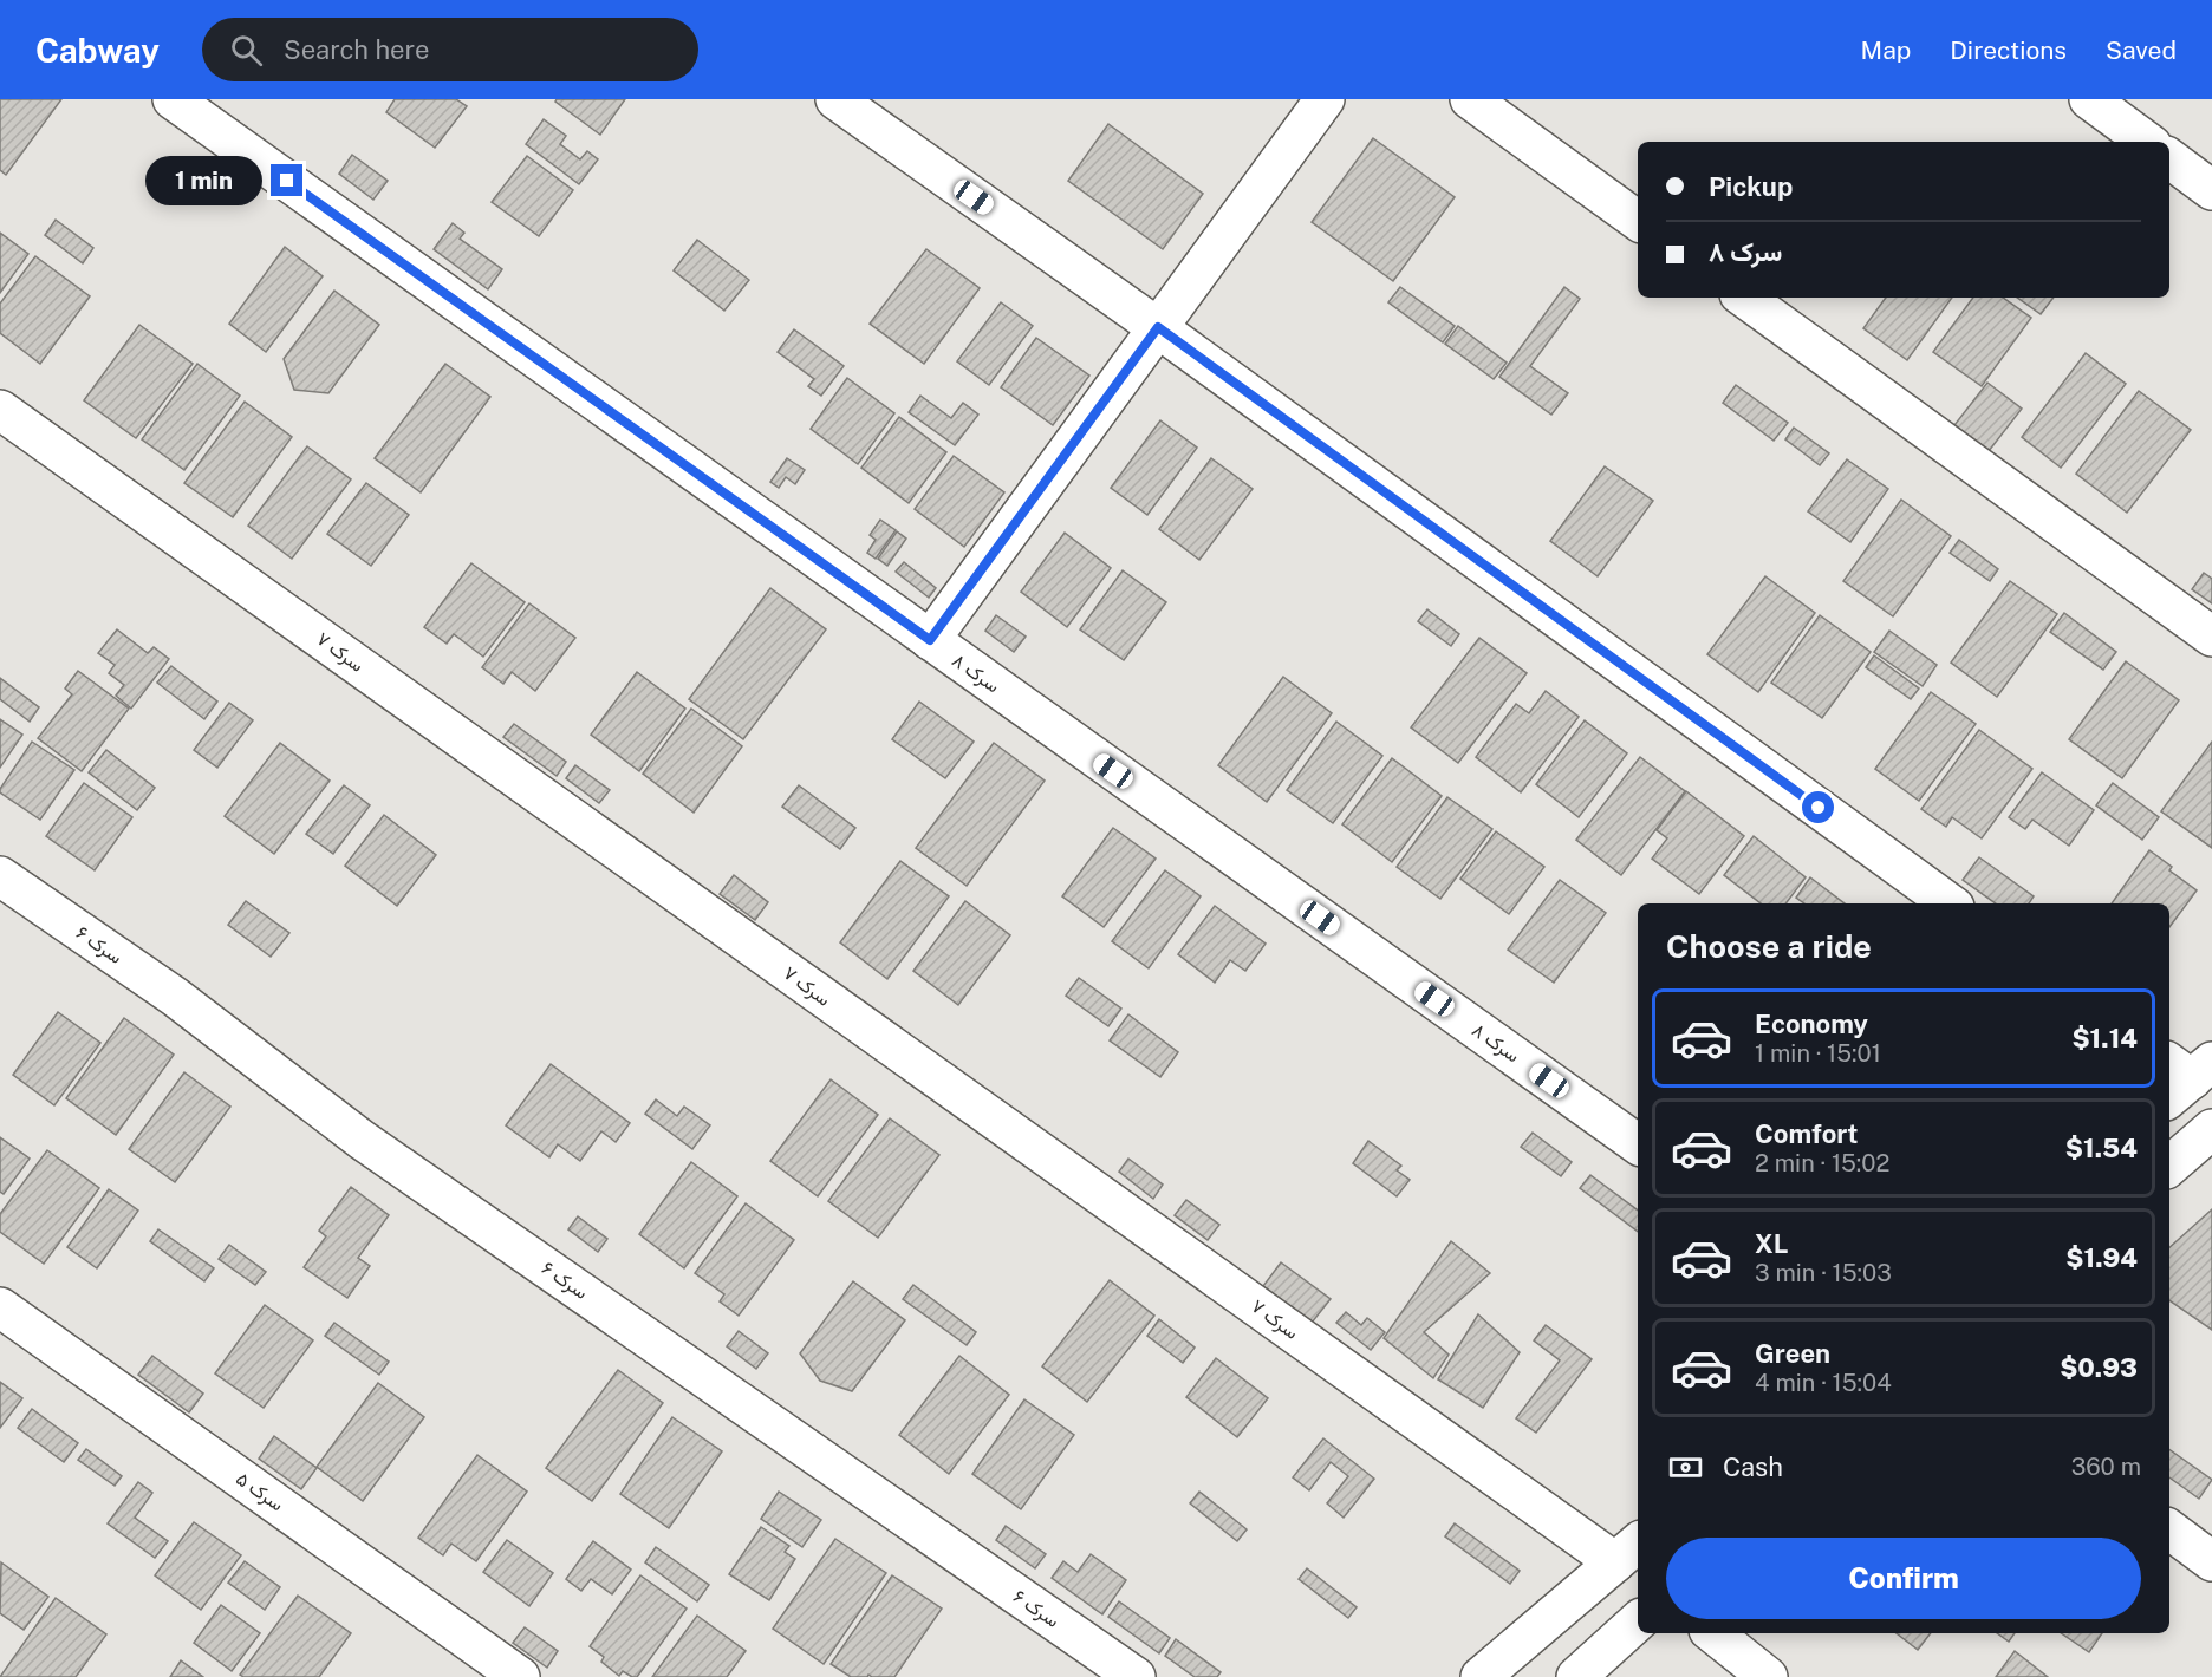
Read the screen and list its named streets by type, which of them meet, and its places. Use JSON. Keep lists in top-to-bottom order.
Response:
{
  "streets": {
    "street": [
      "سرک ۷",
      "سرک ۸",
      "سرک ۶",
      "سرک ۵"
    ]
  },
  "page": {
    "header": "Cabway",
    "search": "Search here",
    "nav": ["Map", "Directions", "Saved"],
    "banner": ["Pickup", "سرک ۸"],
    "bubble": "1 min",
    "heading": "Choose a ride",
    "list": [
      {
        "name": "Economy",
        "note": "1 min · 15:01",
        "value": "$1.14"
      },
      {
        "name": "Comfort",
        "note": "2 min · 15:02",
        "value": "$1.54"
      },
      {
        "name": "XL",
        "note": "3 min · 15:03",
        "value": "$1.94"
      },
      {
        "name": "Green",
        "note": "4 min · 15:04",
        "value": "$0.93"
      }
    ],
    "pay": ["Cash", "360 m"],
    "buttons": "Confirm"
  }
}
